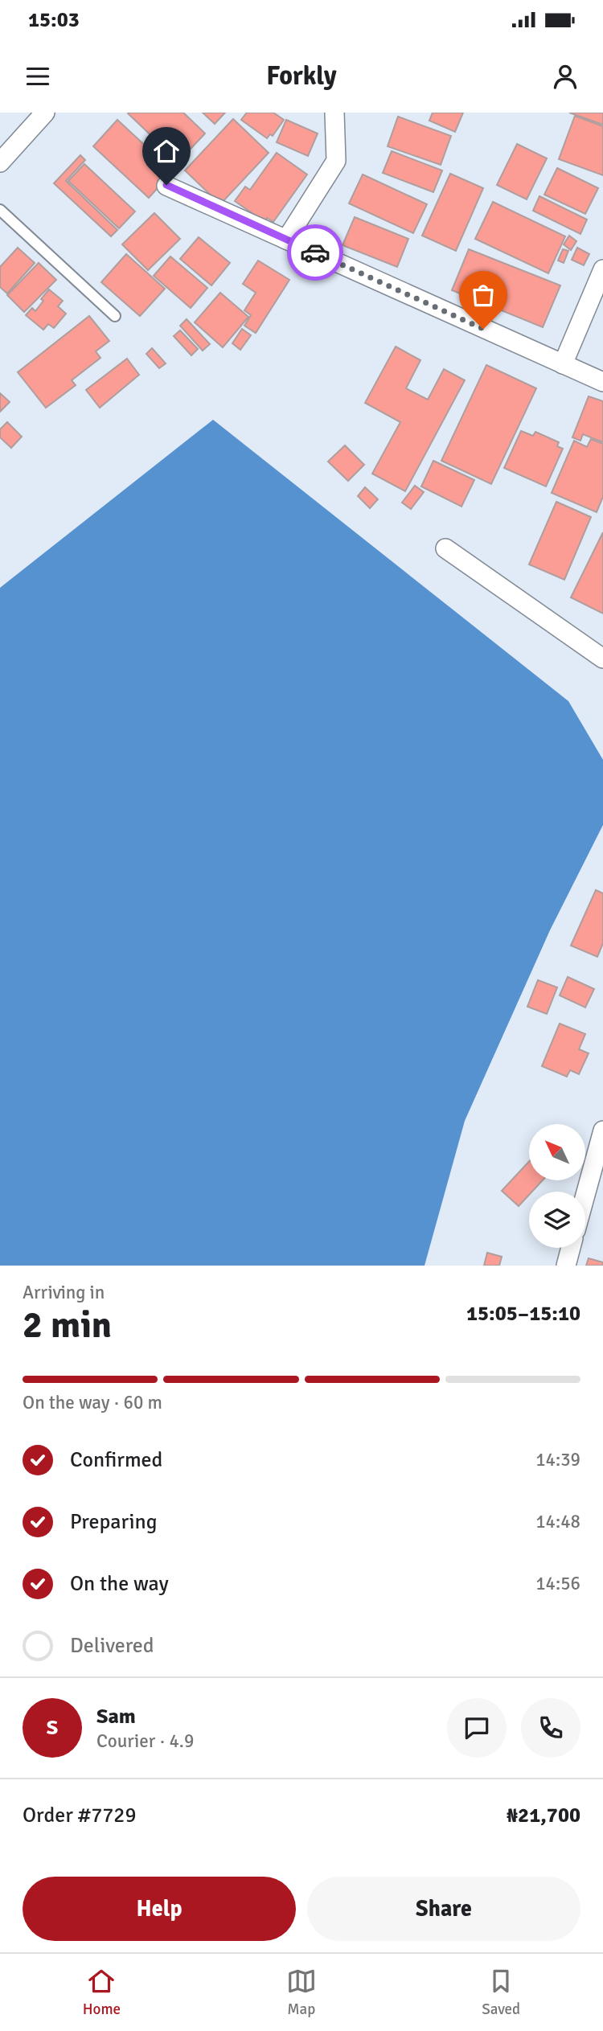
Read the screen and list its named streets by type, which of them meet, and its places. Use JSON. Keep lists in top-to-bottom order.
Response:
{
  "north": "top left",
  "page": {
    "status": "15:03",
    "header": "Forkly",
    "heading": ["2 min", "Arriving in", "15:05–15:10"],
    "panel": [
      "Sam",
      "Courier · 4.9",
      "Order #7729",
      "₦21,700"
    ],
    "bar": "On the way · 60 m",
    "list": [
      ["Confirmed", "14:39"],
      ["Preparing", "14:48"],
      ["On the way", "14:56"],
      "Delivered"
    ],
    "round": "S",
    "buttons": ["Help", "Share"],
    "tabs": ["Home", "Map", "Saved"]
  }
}
